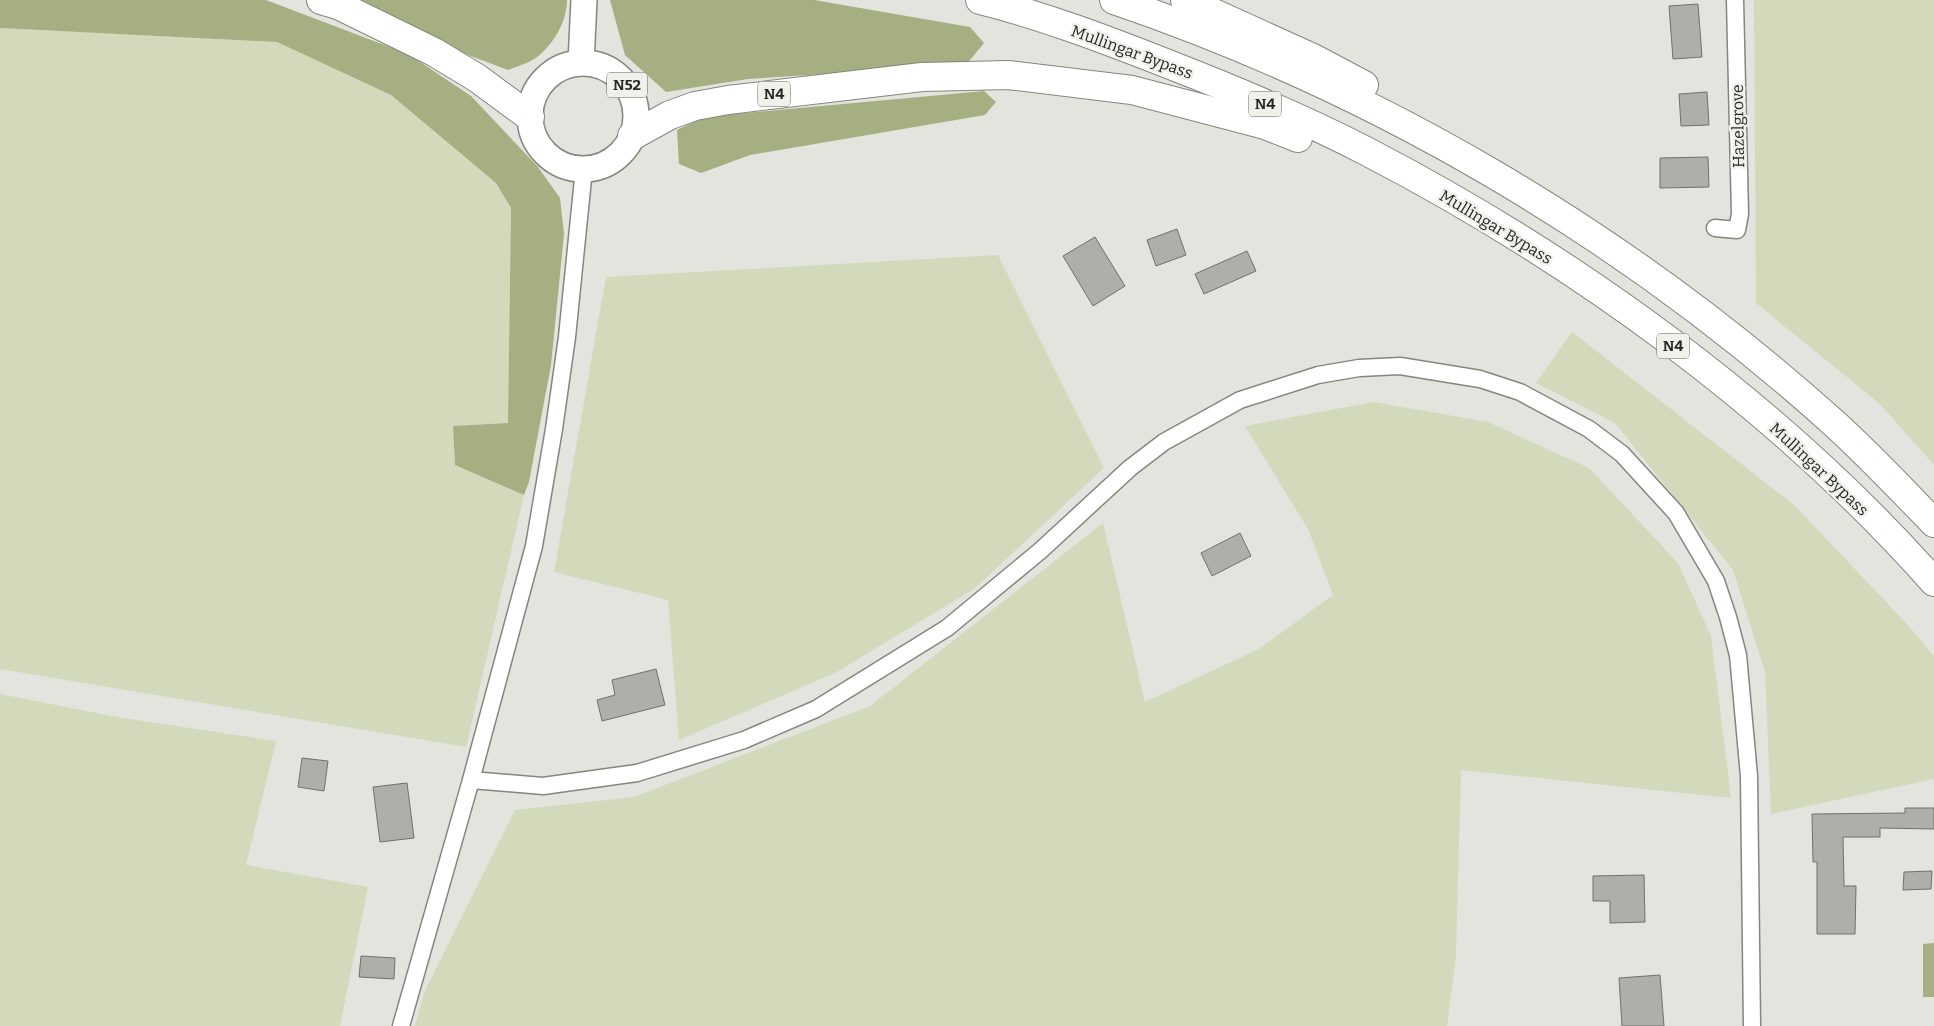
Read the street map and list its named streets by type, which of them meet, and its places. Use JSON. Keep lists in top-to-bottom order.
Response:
{
  "streets": {
    "highway": ["Mullingar Bypass", "N4"],
    "main road": ["N52"],
    "street": ["Hazelgrove"]
  },
  "crossings": [
    ["Mullingar Bypass", "N4"],
    ["N52", "N4"]
  ]
}
